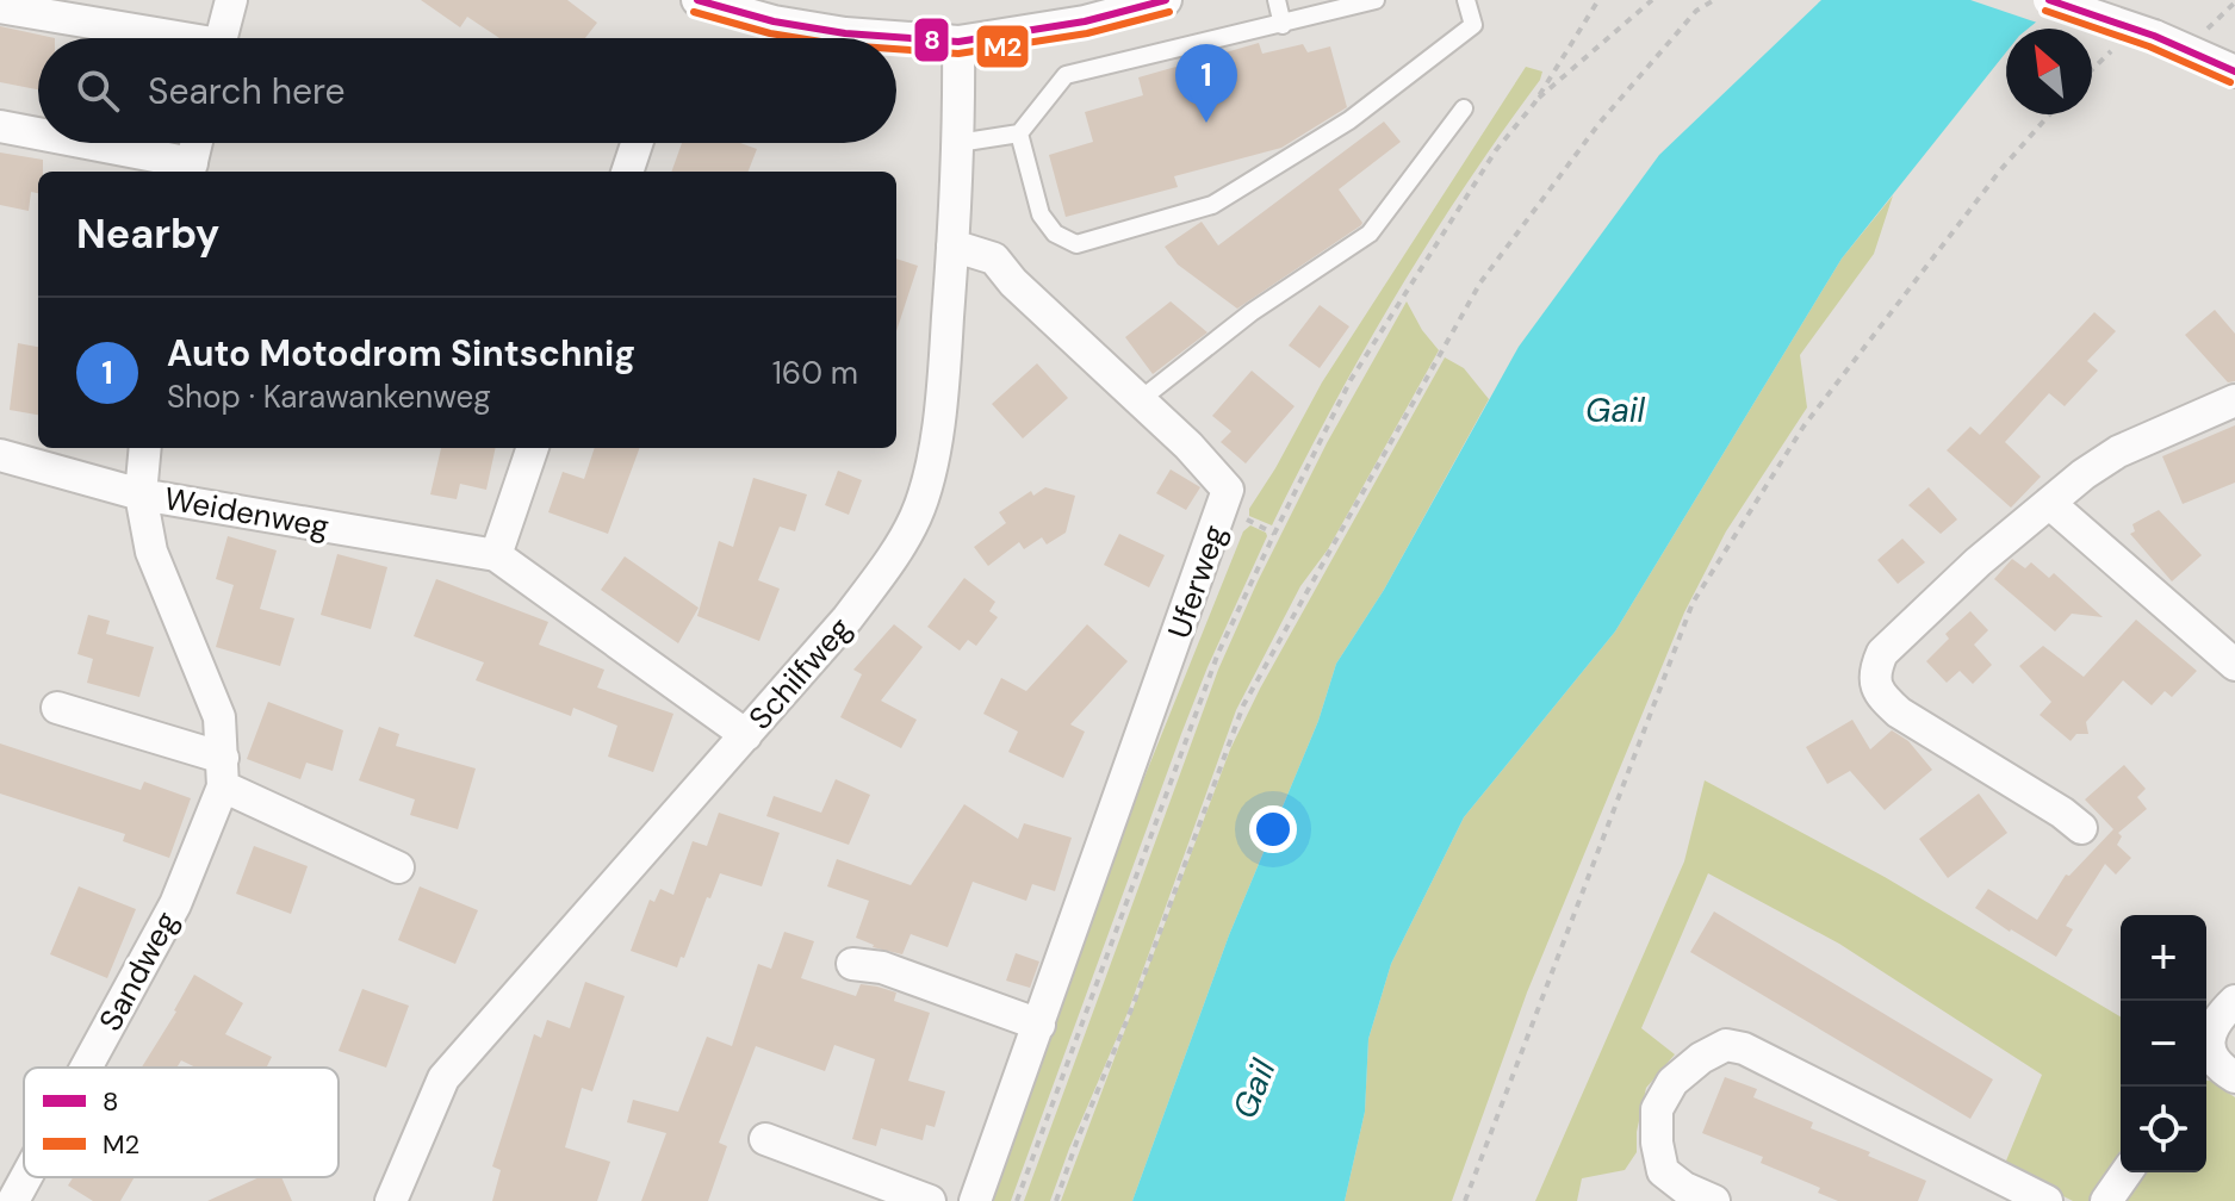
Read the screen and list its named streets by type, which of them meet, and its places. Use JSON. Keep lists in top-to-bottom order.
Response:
{
  "streets": {
    "street": [
      "Weidenweg",
      "Uferweg",
      "Schilfweg",
      "Sandweg"
    ]
  },
  "crossings": [
    ["Weidenweg", "Schilfweg"],
    ["Weidenweg", "Sandweg"],
    ["Uferweg", "Schilfweg"]
  ],
  "water": ["Gail"],
  "lines": ["transit line 8", "transit line M2"],
  "legend": ["8", "M2"],
  "north": "top left",
  "page": {
    "search": "Search here",
    "pins": "1",
    "heading": "Nearby",
    "list": [
      {
        "mark": "1",
        "name": "Auto Motodrom Sintschnig",
        "note": "Shop · Karawankenweg",
        "value": "160 m"
      }
    ],
    "map_buttons": ["+", "−"]
  }
}
